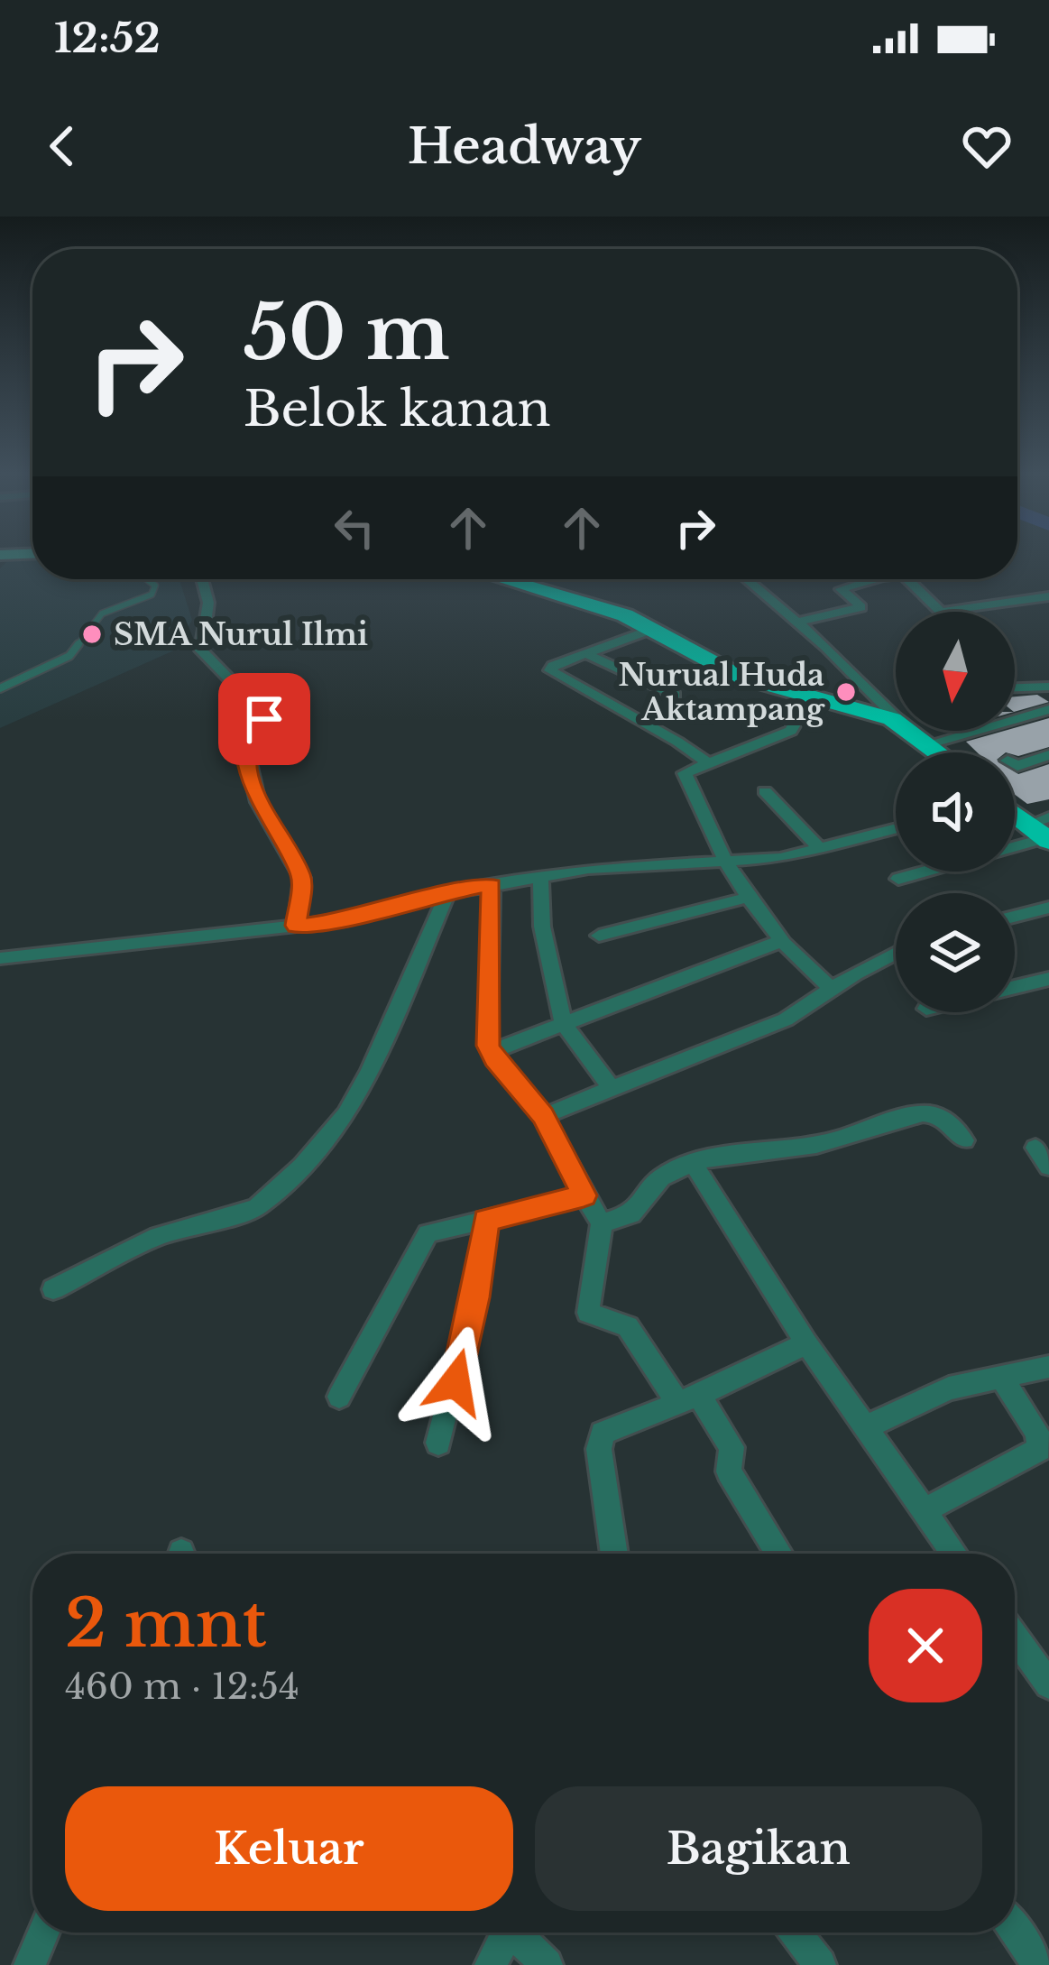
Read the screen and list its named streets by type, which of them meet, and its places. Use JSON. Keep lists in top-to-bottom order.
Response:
{
  "places": ["SMA Nurul Ilmi", "Nurual Huda Aktampang"],
  "north": "bottom",
  "page": {
    "status": "12:52",
    "header": "Headway",
    "turn": ["50 m", "Belok kanan"],
    "heading": ["2 mnt", "460 m · 12:54"],
    "buttons": ["Keluar", "Bagikan"]
  }
}
